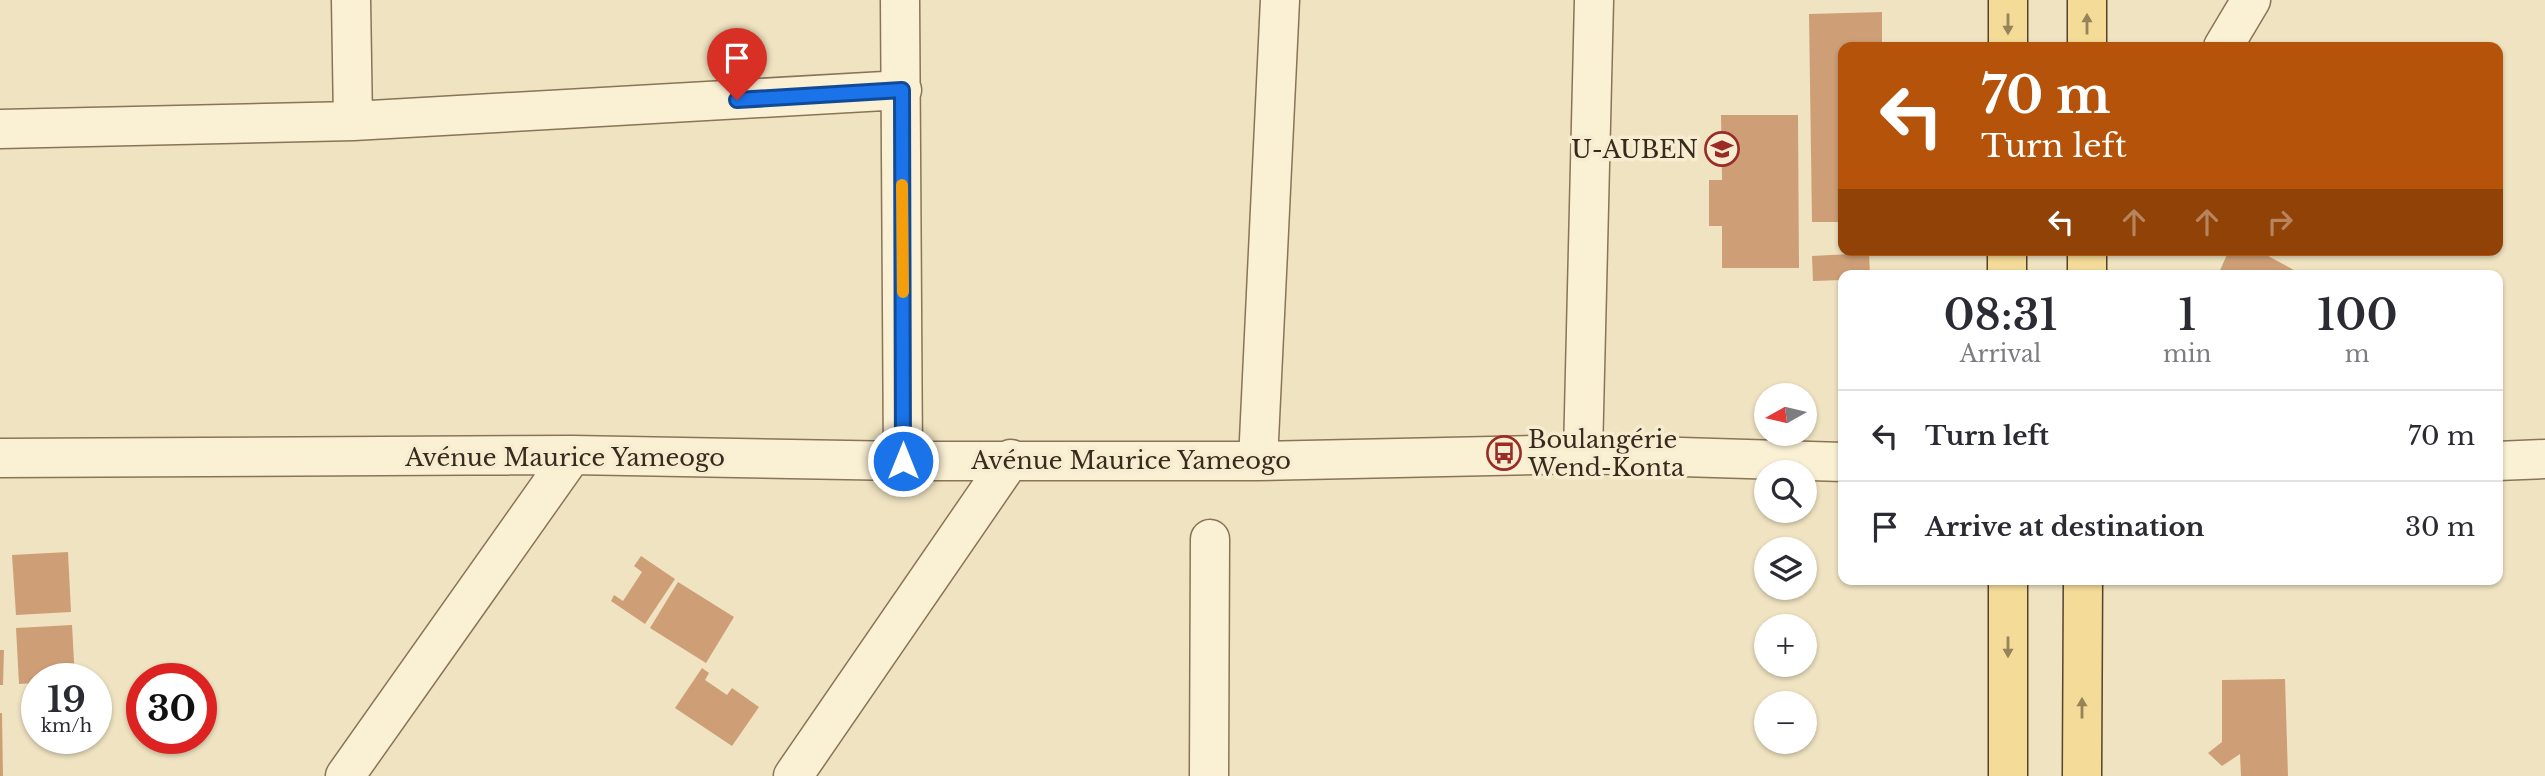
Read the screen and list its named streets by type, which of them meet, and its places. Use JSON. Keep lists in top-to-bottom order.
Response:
{
  "streets": {
    "street": ["Avénue Maurice Yameogo"]
  },
  "places": {
    "school or university": ["U-AUBEN"],
    "bus stop": ["Boulangérie Wend-Konta"]
  },
  "north": "left",
  "page": {
    "turn": ["70 m", "Turn left"],
    "eta": [
      "08:31",
      "Arrival",
      "1",
      "min",
      "100",
      "m"
    ],
    "map_buttons": ["+", "−"],
    "list": [
      {
        "name": "Turn left",
        "value": "70 m"
      },
      {
        "name": "Arrive at destination",
        "value": "30 m"
      }
    ],
    "speed": "19 km/h",
    "limit": "30"
  }
}
